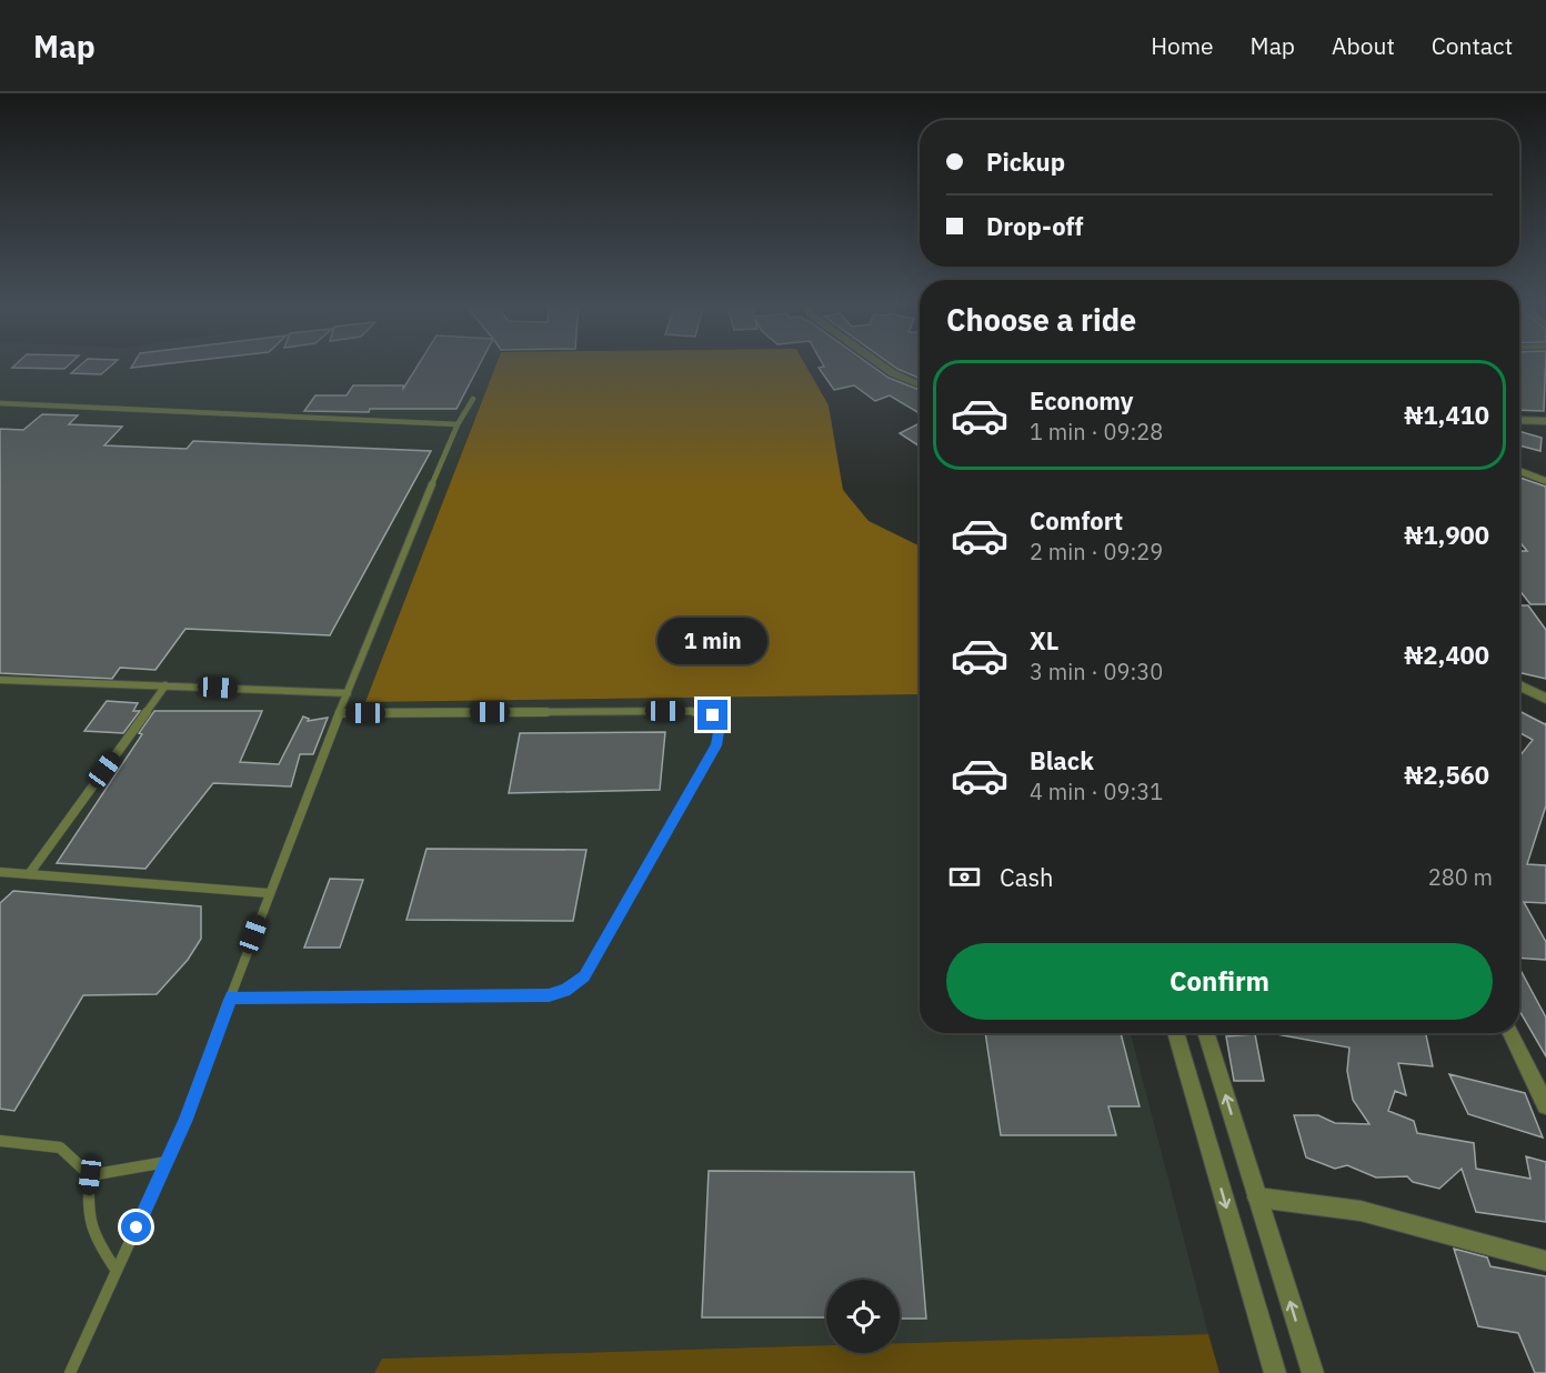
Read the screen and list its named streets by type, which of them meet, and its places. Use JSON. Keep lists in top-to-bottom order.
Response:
{
  "page": {
    "header": "Map",
    "nav": [
      "Home",
      "Map",
      "About",
      "Contact"
    ],
    "banner": ["Pickup", "Drop-off"],
    "heading": "Choose a ride",
    "list": [
      {
        "name": "Economy",
        "note": "1 min · 09:28",
        "value": "₦1,410"
      },
      {
        "name": "Comfort",
        "note": "2 min · 09:29",
        "value": "₦1,900"
      },
      {
        "name": "XL",
        "note": "3 min · 09:30",
        "value": "₦2,400"
      },
      {
        "name": "Black",
        "note": "4 min · 09:31",
        "value": "₦2,560"
      }
    ],
    "bubble": "1 min",
    "pay": ["Cash", "280 m"],
    "buttons": "Confirm"
  }
}
